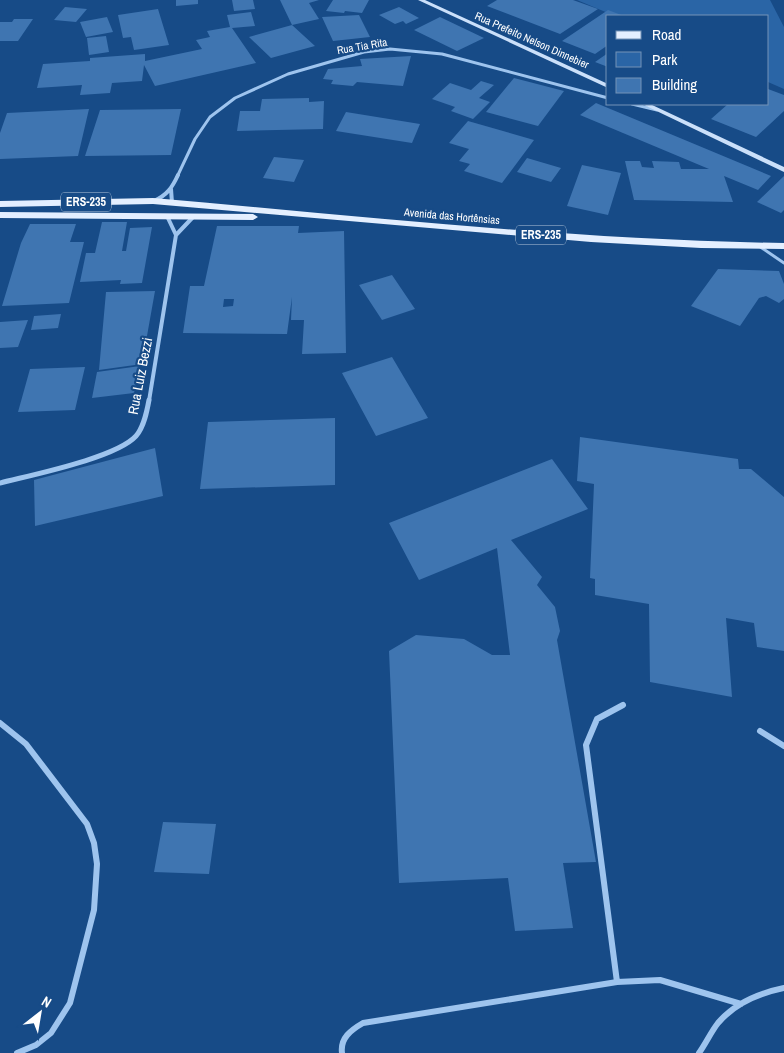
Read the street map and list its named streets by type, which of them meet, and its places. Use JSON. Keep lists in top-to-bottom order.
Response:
{
  "streets": {
    "main road": ["ERS-235", "Avenida das Hortênsias"],
    "street": ["Rua Prefeito Nelson Dinnebier", "Rua Tia Rita", "Rua Luiz Bezzi"]
  },
  "crossings": [
    ["Rua Tia Rita", "Avenida das Hortênsias"]
  ],
  "legend": ["Road", "Park", "Building"],
  "north": "top right"
}
